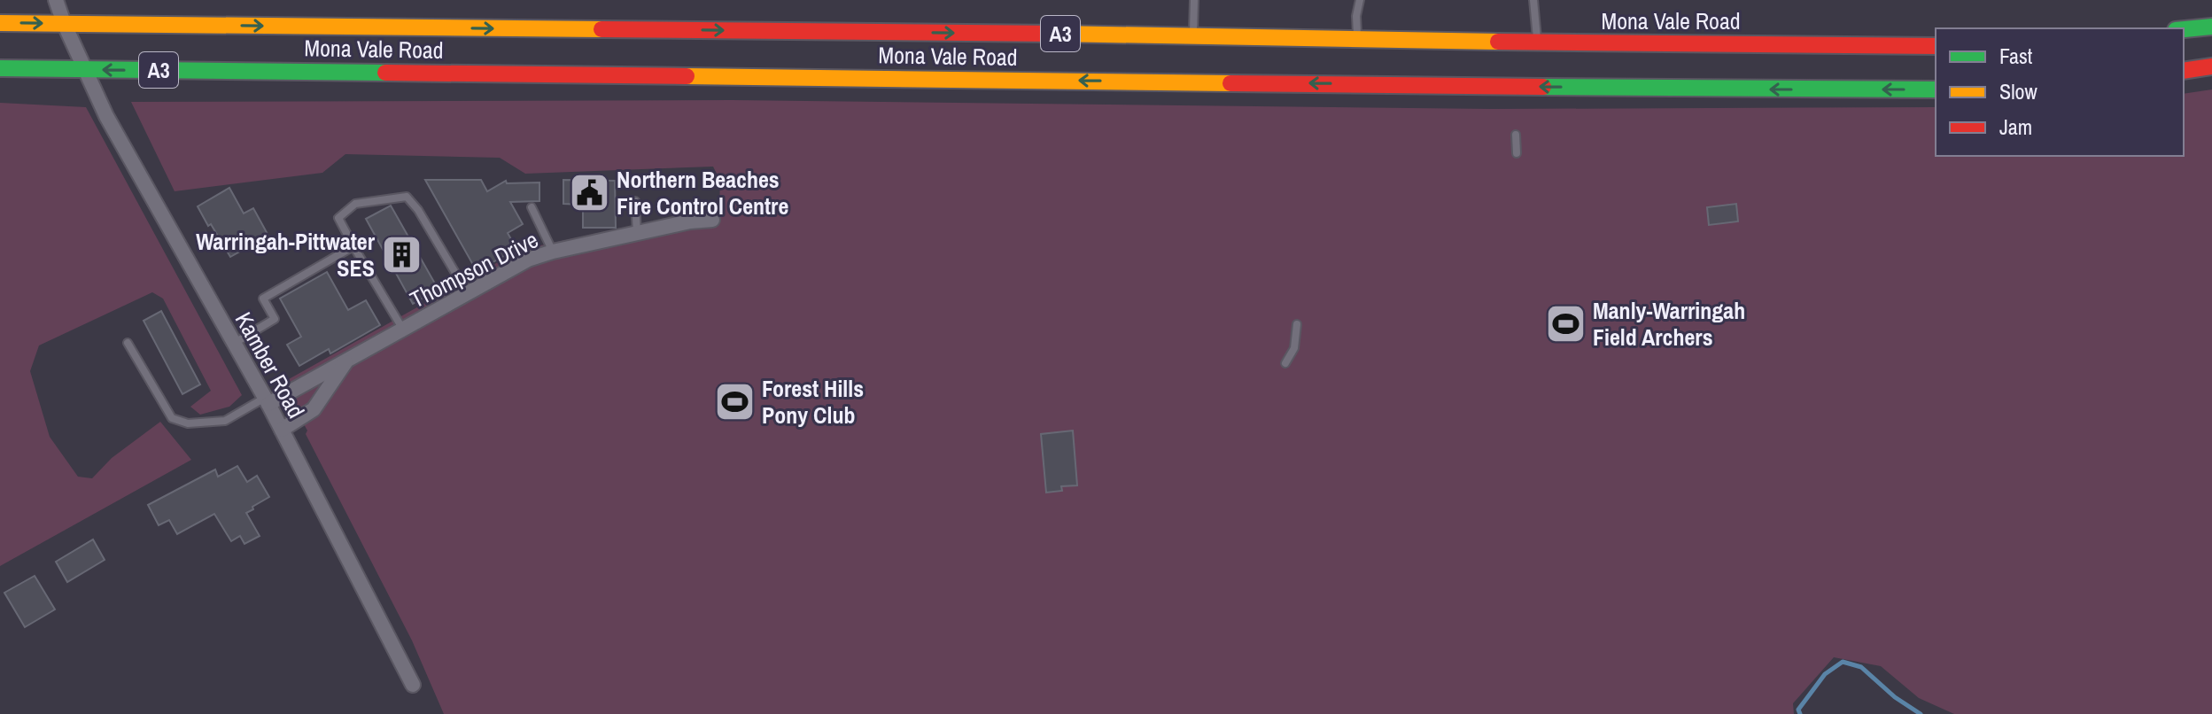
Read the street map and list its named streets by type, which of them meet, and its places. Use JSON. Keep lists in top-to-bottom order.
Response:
{
  "streets": {
    "highway": ["Mona Vale Road", "A3"],
    "street": ["Thompson Drive", "Kamber Road"]
  },
  "crossings": [
    ["Mona Vale Road", "Kamber Road"],
    ["Thompson Drive", "Kamber Road"]
  ],
  "places": {
    "public building": ["Northern Beaches Fire Control Centre"],
    "building": ["Warringah-Pittwater SES"],
    "sports": ["Manly-Warringah Field Archers", "Forest Hills Pony Club"]
  },
  "legend": ["Fast", "Slow", "Jam"]
}
